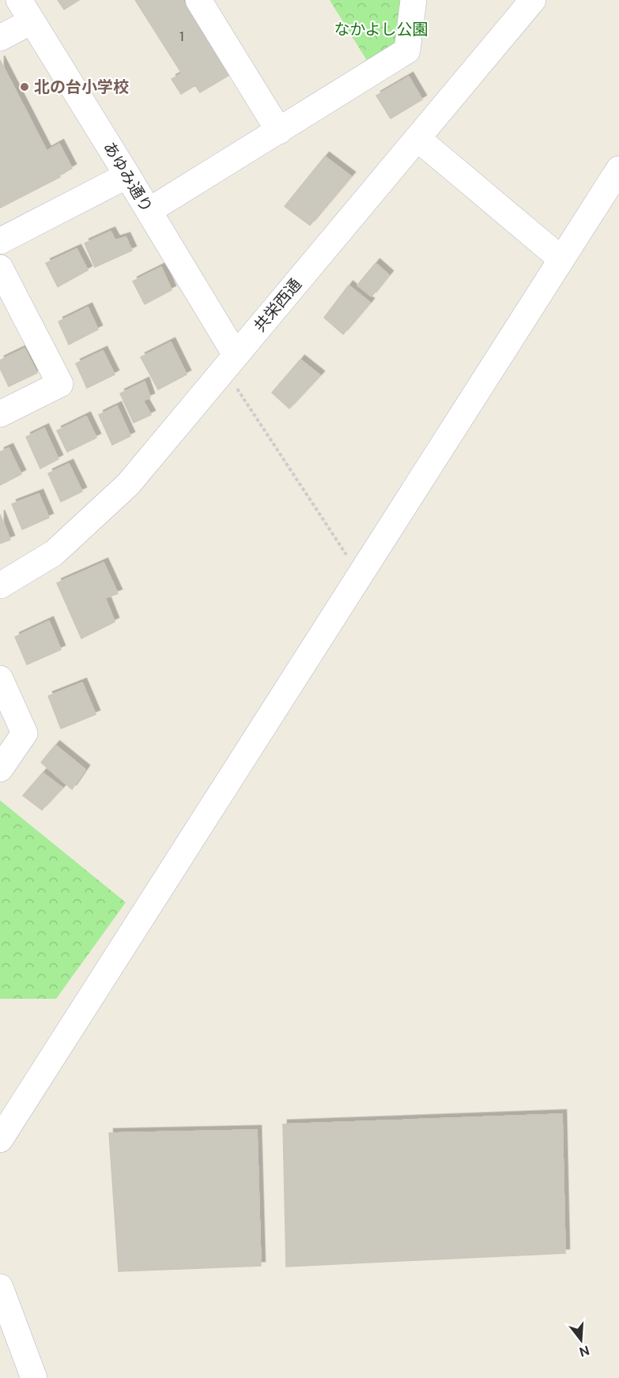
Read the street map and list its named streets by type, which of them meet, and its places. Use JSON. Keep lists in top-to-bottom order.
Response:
{
  "streets": {
    "street": ["あゆみ通り", "共栄西通"]
  },
  "crossings": [
    ["あゆみ通り", "共栄西通"]
  ],
  "parks": ["なかよし公園"],
  "places": ["北の台小学校"],
  "house_numbers": ["1"],
  "north": "bottom"
}
